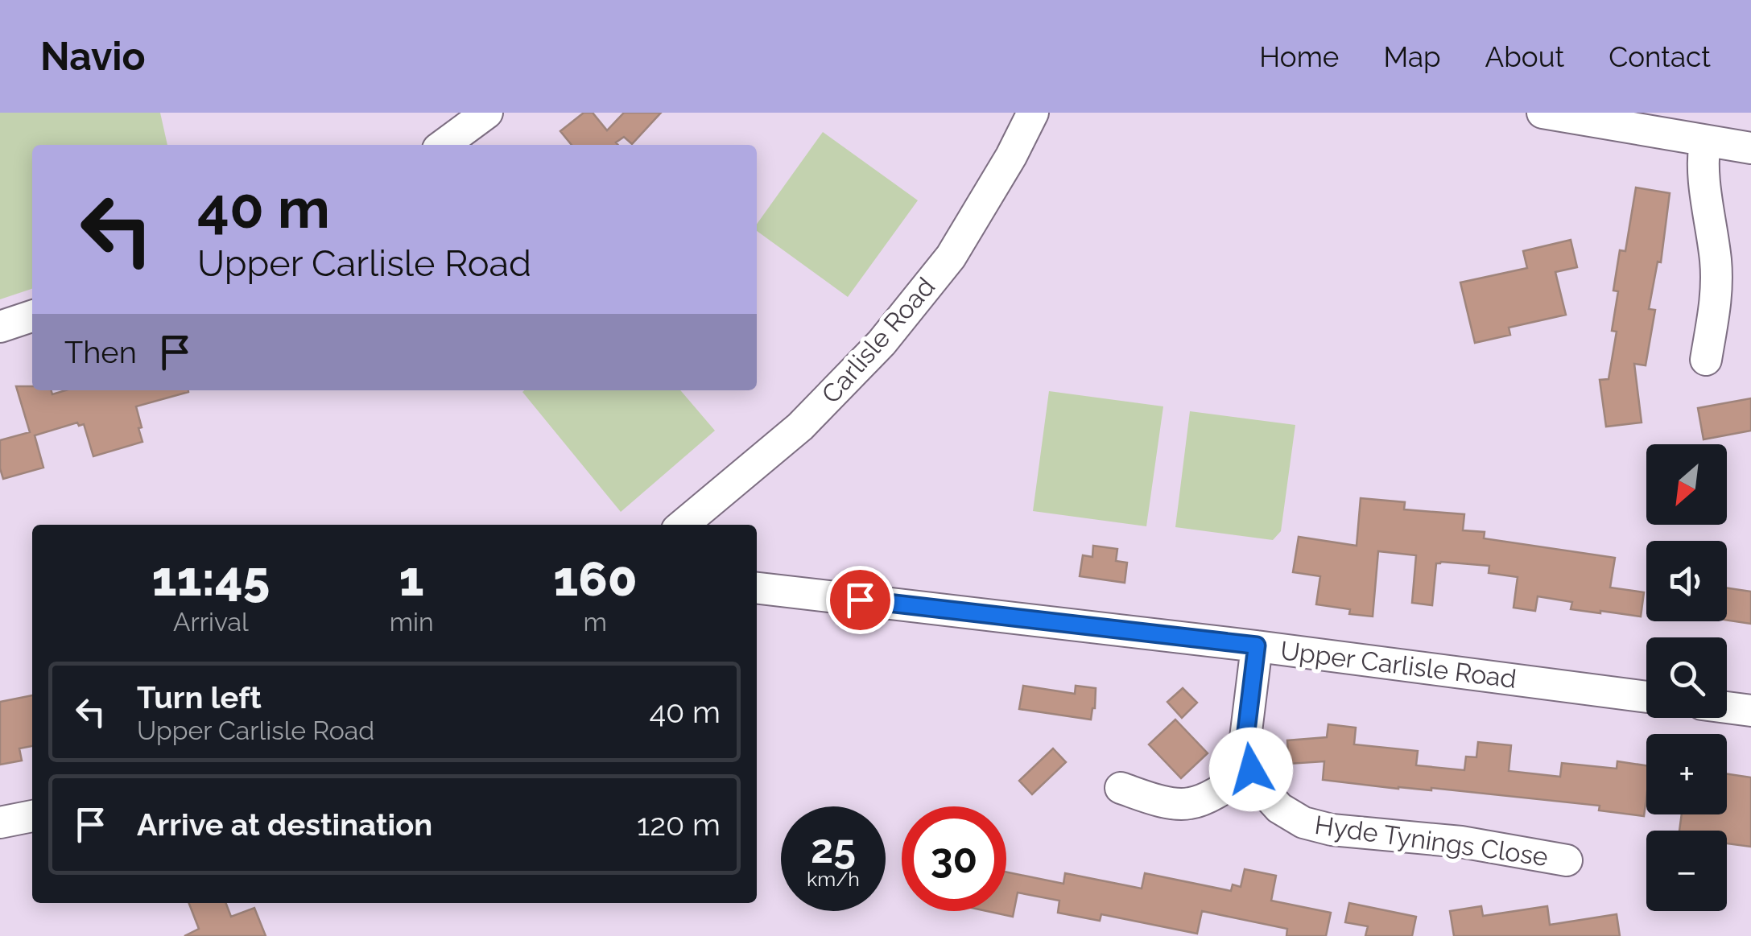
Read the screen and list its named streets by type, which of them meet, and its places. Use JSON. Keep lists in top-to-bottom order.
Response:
{
  "streets": {
    "street": ["Carlisle Road", "Upper Carlisle Road", "Hyde Tynings Close"]
  },
  "crossings": [
    ["Upper Carlisle Road", "Hyde Tynings Close"]
  ],
  "north": "bottom left",
  "page": {
    "header": "Navio",
    "nav": [
      "Home",
      "Map",
      "About",
      "Contact"
    ],
    "turn": ["40 m", "Upper Carlisle Road"],
    "then": "Then",
    "map_buttons": ["+", "−"],
    "eta": [
      "11:45",
      "Arrival",
      "1",
      "min",
      "160",
      "m"
    ],
    "list": [
      {
        "name": "Turn left",
        "note": "Upper Carlisle Road",
        "value": "40 m"
      },
      {
        "name": "Arrive at destination",
        "value": "120 m"
      }
    ],
    "speed": "25 km/h",
    "limit": "30"
  }
}
